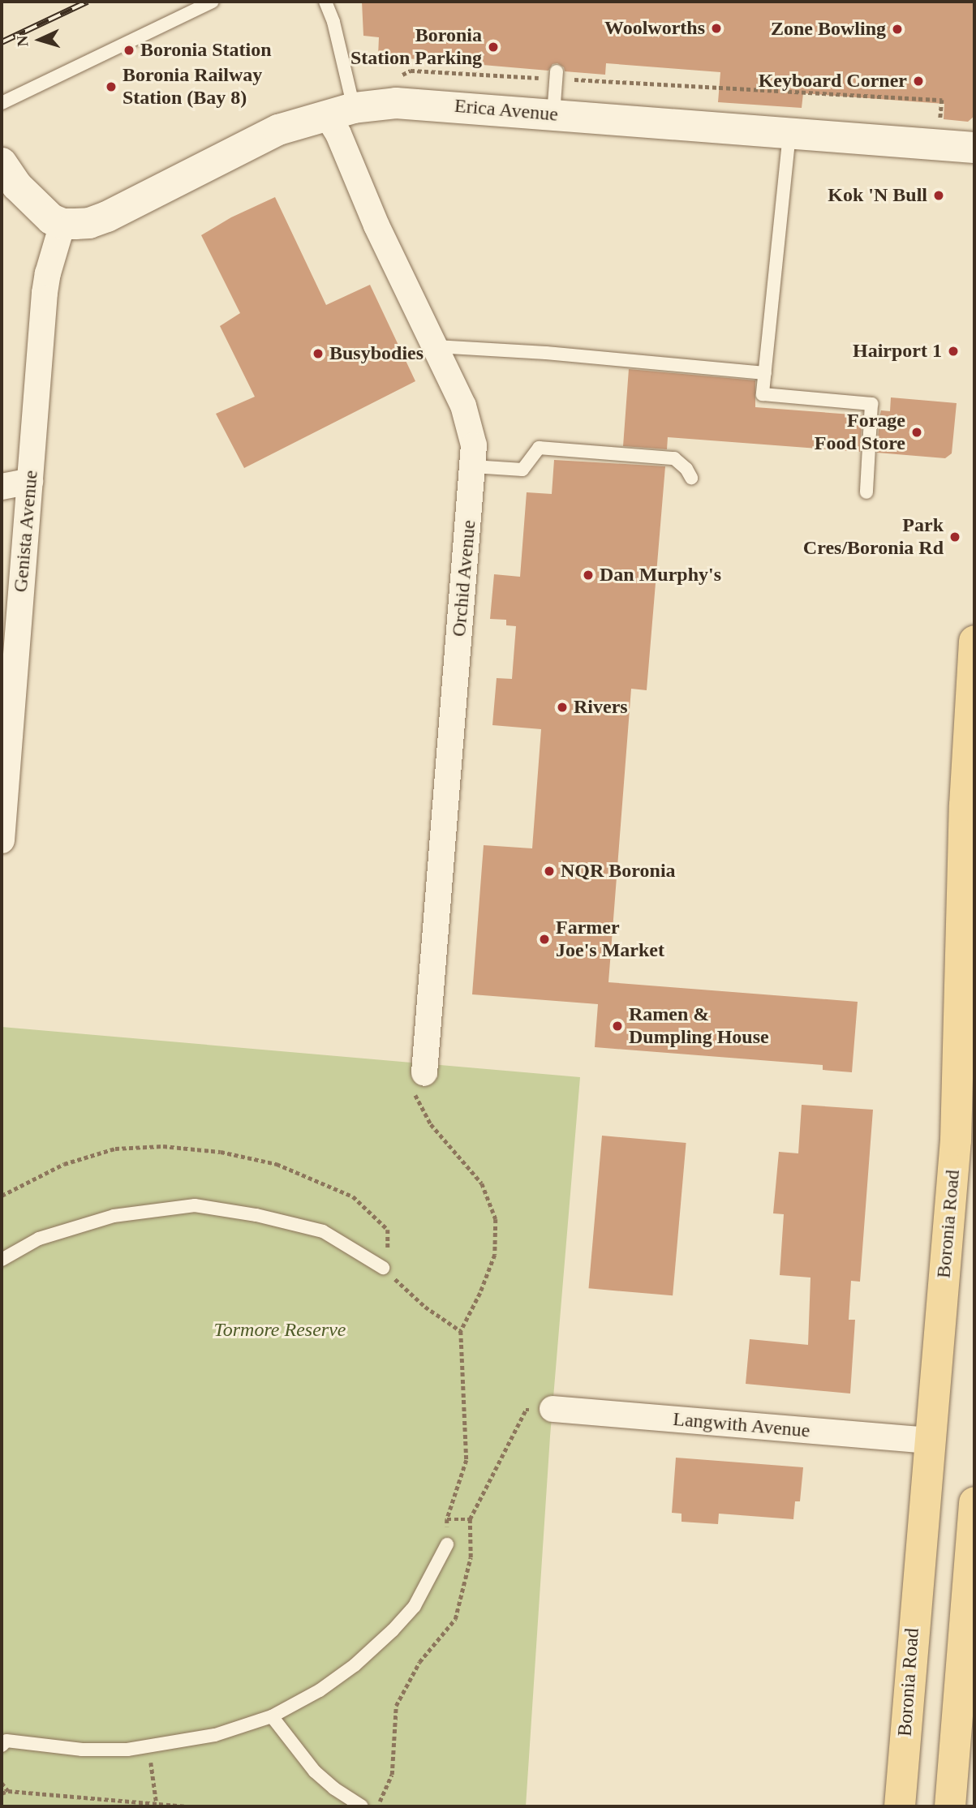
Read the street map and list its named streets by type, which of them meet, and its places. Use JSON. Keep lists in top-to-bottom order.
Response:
{
  "streets": {
    "main road": ["Erica Avenue", "Boronia Road"],
    "street": ["Genista Avenue", "Orchid Avenue", "Langwith Avenue"]
  },
  "crossings": [
    ["Erica Avenue", "Genista Avenue"],
    ["Erica Avenue", "Orchid Avenue"],
    ["Boronia Road", "Langwith Avenue"]
  ],
  "parks": ["Tormore Reserve"],
  "places": [
    "Woolworths",
    "Zone Bowling",
    "Boronia Station Parking",
    "Boronia Station",
    "Keyboard Corner",
    "Boronia Railway Station (Bay 8)",
    "Kok 'N Bull",
    "Hairport 1",
    "Busybodies",
    "Forage Food Store",
    "Park Cres/Boronia Rd",
    "Dan Murphy's",
    "Rivers",
    "NQR Boronia",
    "Farmer Joe's Market",
    "Ramen & Dumpling House"
  ],
  "north": "left"
}
